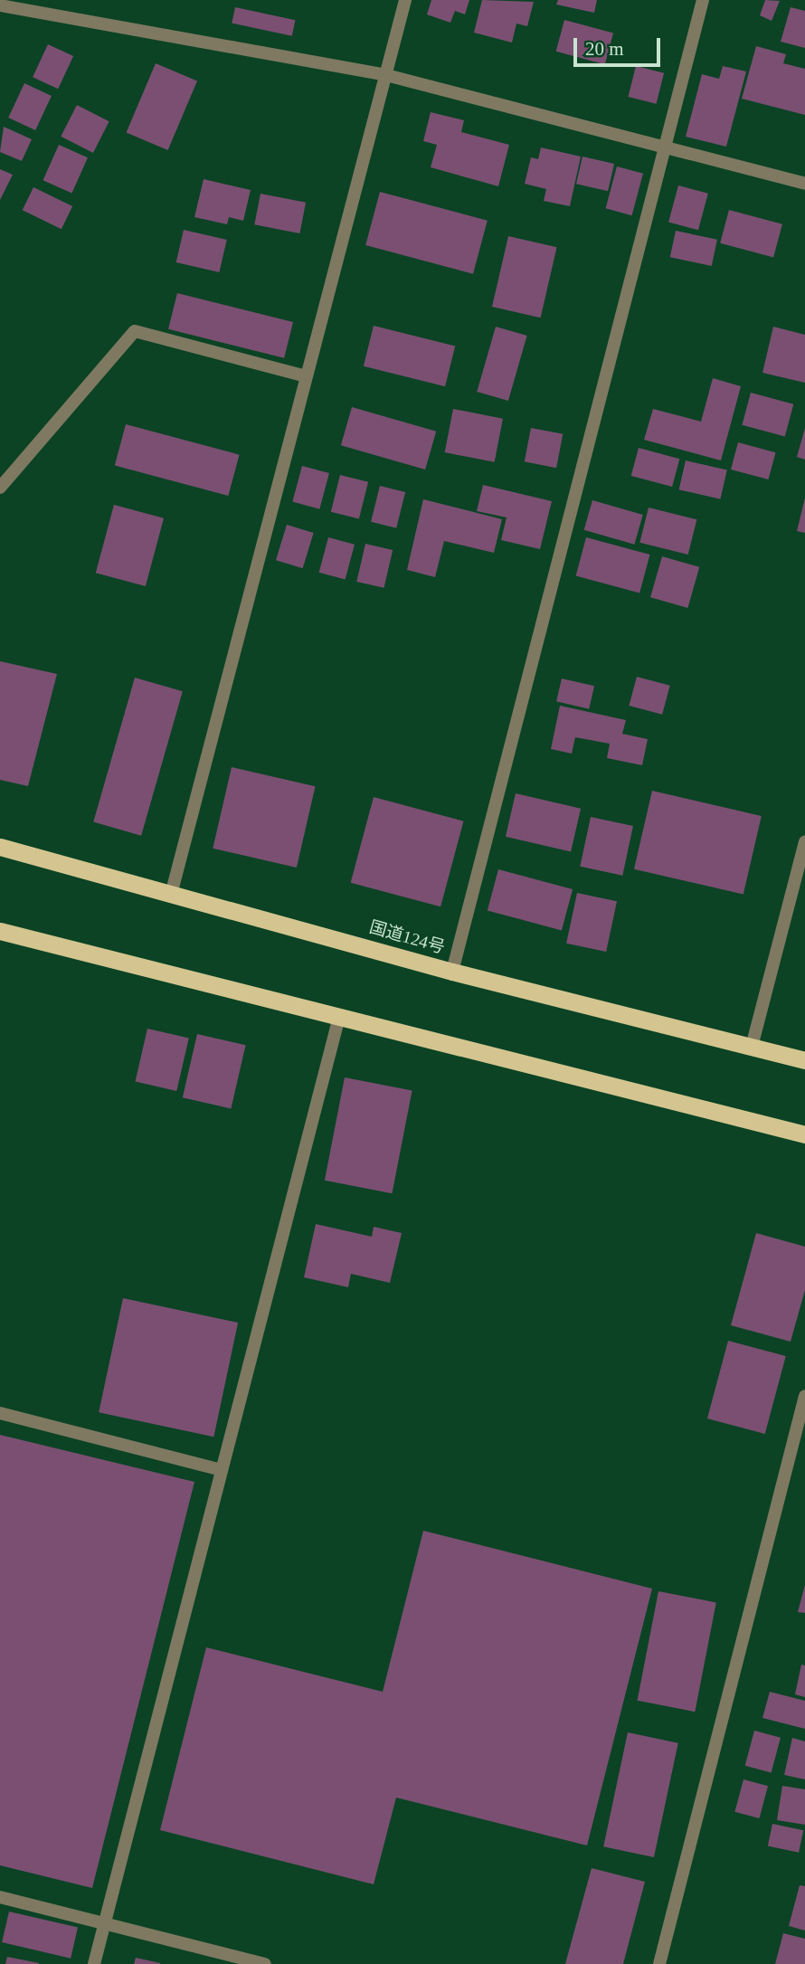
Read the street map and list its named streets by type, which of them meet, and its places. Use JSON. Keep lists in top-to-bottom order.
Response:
{
  "streets": {
    "highway": ["国道124号"]
  },
  "scale_bar": "20 m"
}
